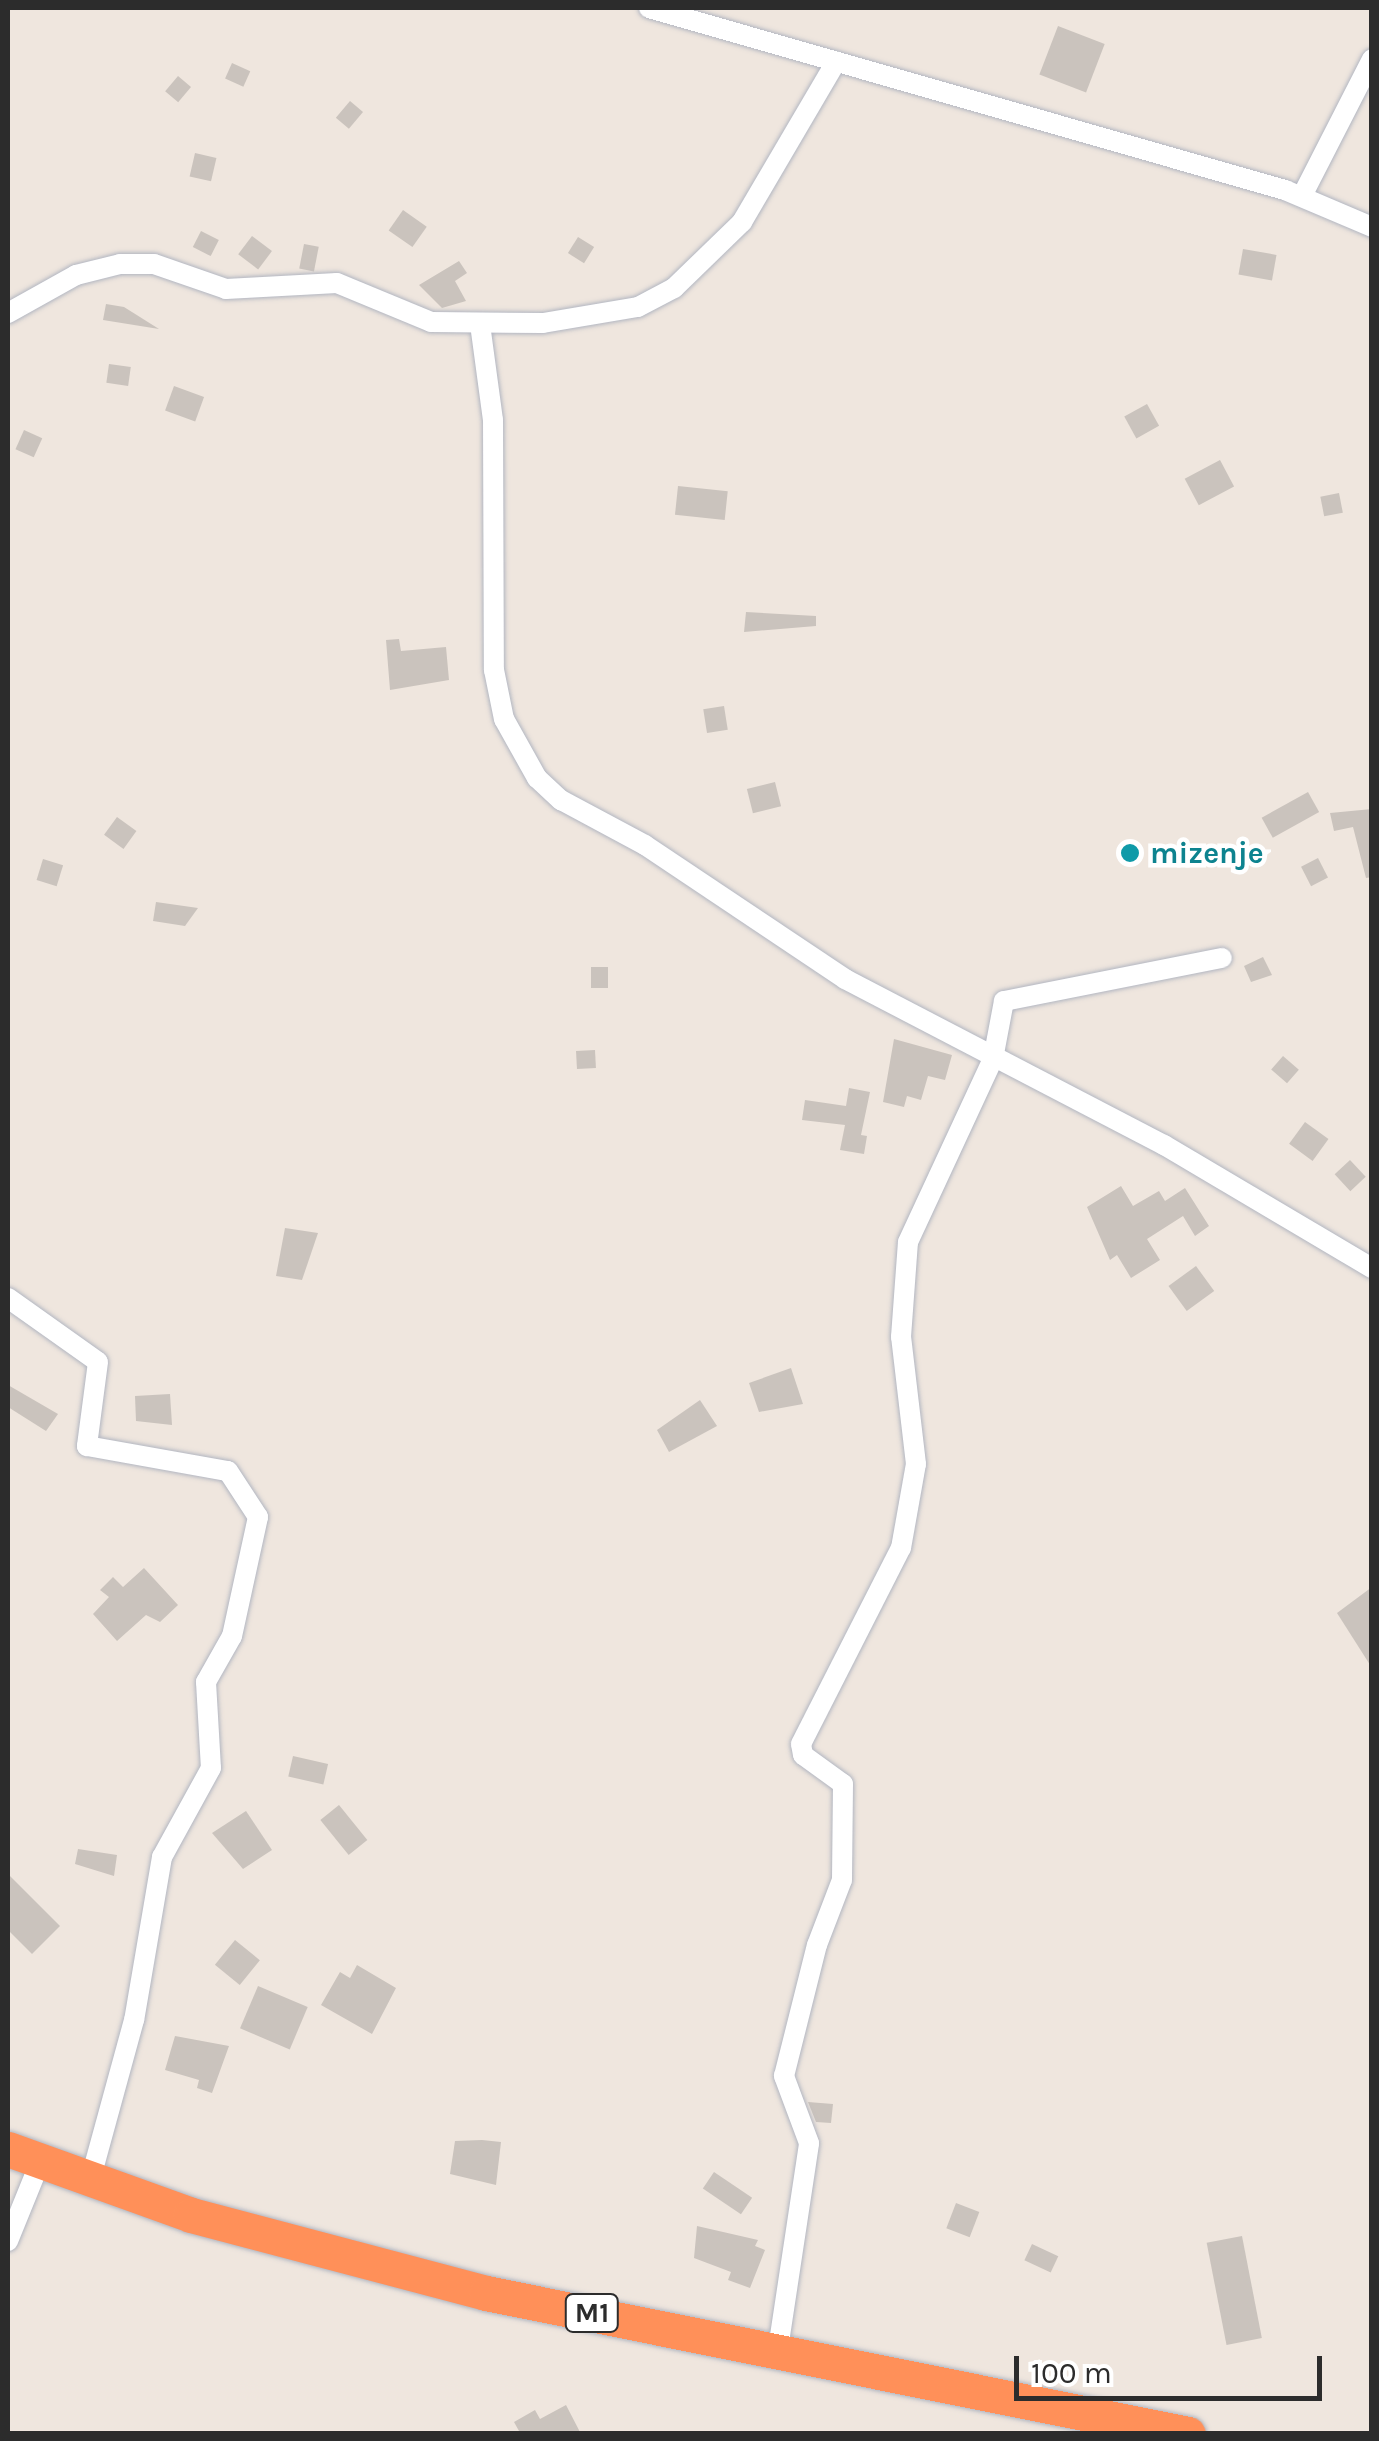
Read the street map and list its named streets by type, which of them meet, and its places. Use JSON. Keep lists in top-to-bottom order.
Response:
{
  "streets": {
    "highway": ["M1"]
  },
  "places": ["mizenje"],
  "scale_bar": "100 m"
}
